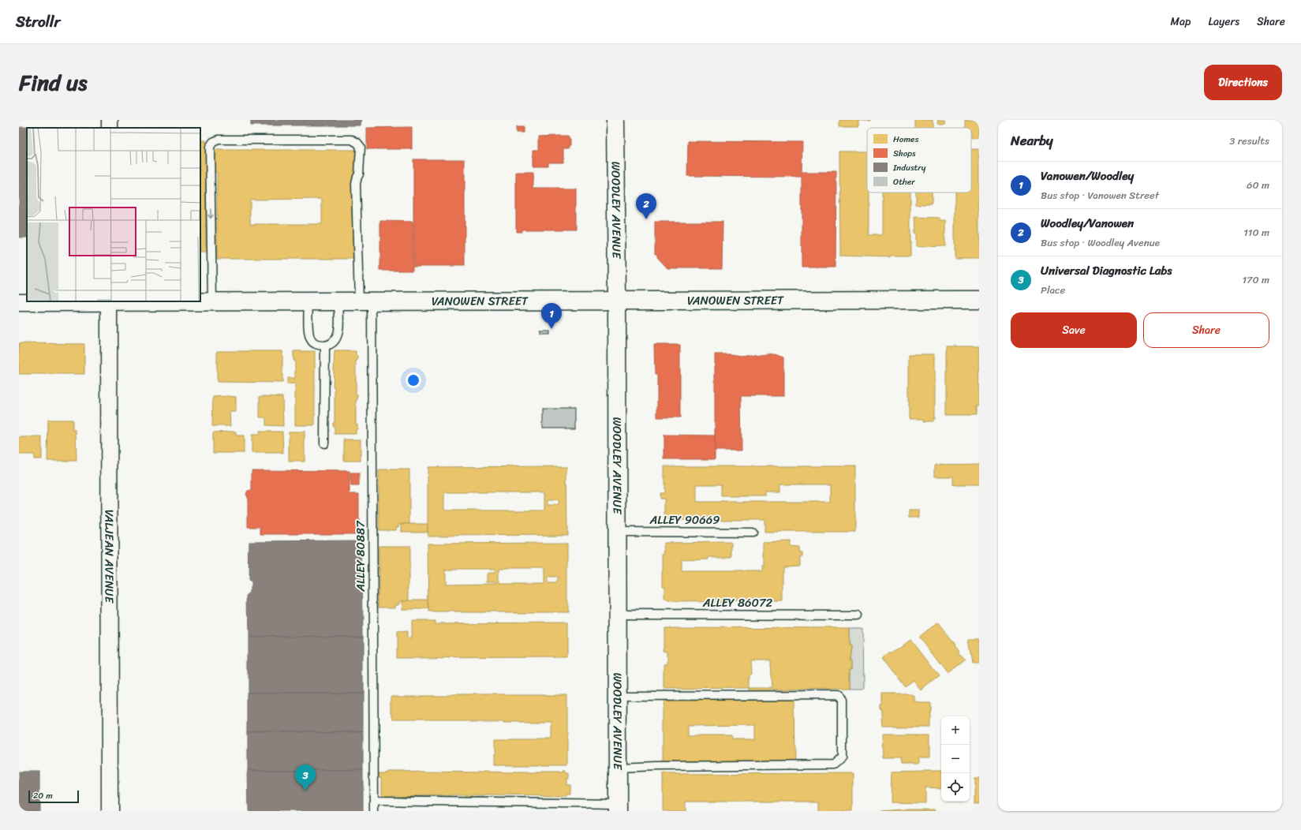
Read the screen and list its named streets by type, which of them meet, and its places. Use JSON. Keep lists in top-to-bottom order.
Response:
{
  "streets": {
    "main road": ["WOODLEY AVENUE", "VANOWEN STREET"],
    "street": ["VALJEAN AVENUE"],
    "lane": ["ALLEY 90669", "ALLEY 80887", "ALLEY 86072"]
  },
  "crossings": [
    ["WOODLEY AVENUE", "VANOWEN STREET"],
    ["WOODLEY AVENUE", "ALLEY 90669"],
    ["WOODLEY AVENUE", "ALLEY 86072"],
    ["VANOWEN STREET", "ALLEY 80887"]
  ],
  "legend": [
    "Homes",
    "Shops",
    "Industry",
    "Other"
  ],
  "scale_bar": "20 m",
  "page": {
    "header": "Strollr",
    "nav": ["Map", "Layers", "Share"],
    "title": "Find us",
    "buttons": [
      "Directions",
      ["Save", "Share"]
    ],
    "heading": ["Nearby", "3 results"],
    "list": [
      {
        "mark": "1",
        "name": "Vanowen/Woodley",
        "note": "Bus stop · Vanowen Street",
        "value": "60 m"
      },
      {
        "mark": "2",
        "name": "Woodley/Vanowen",
        "note": "Bus stop · Woodley Avenue",
        "value": "110 m"
      },
      {
        "mark": "3",
        "name": "Universal Diagnostic Labs",
        "note": "Place",
        "value": "170 m"
      }
    ],
    "pins": ["2", "1", "3"],
    "map_buttons": ["+", "−"],
    "scale": "20 m"
  }
}
